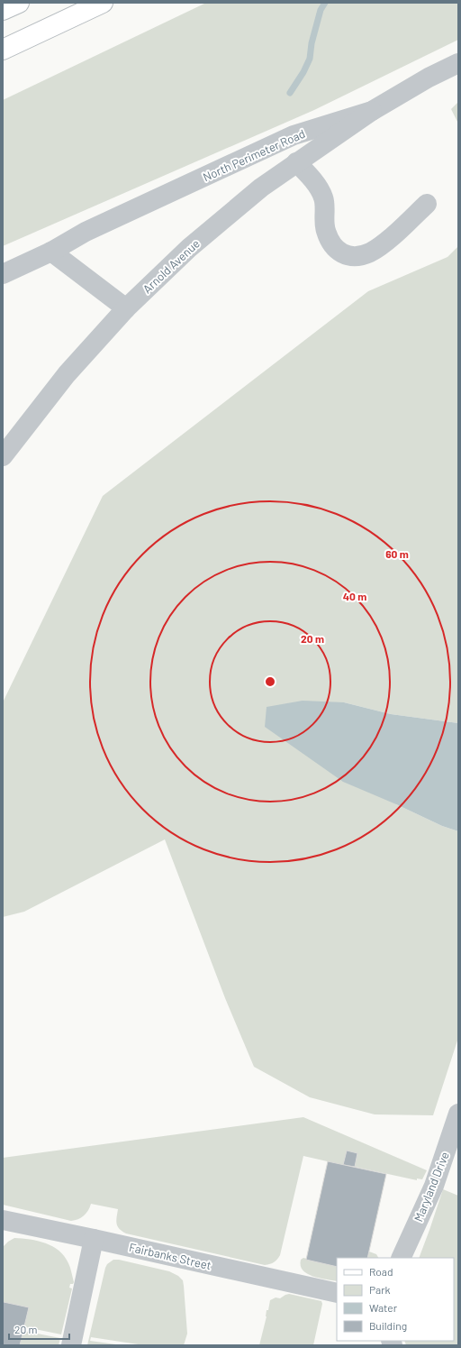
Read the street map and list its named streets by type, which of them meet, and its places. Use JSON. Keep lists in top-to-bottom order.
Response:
{
  "streets": {
    "street": [
      "North Perimeter Road",
      "Arnold Avenue",
      "Maryland Drive",
      "Fairbanks Street"
    ]
  },
  "crossings": [
    ["North Perimeter Road", "Arnold Avenue"]
  ],
  "legend": [
    "Road",
    "Park",
    "Water",
    "Building"
  ],
  "scale_bar": "20 m",
  "rings": ["60 m", "40 m", "20 m"]
}
